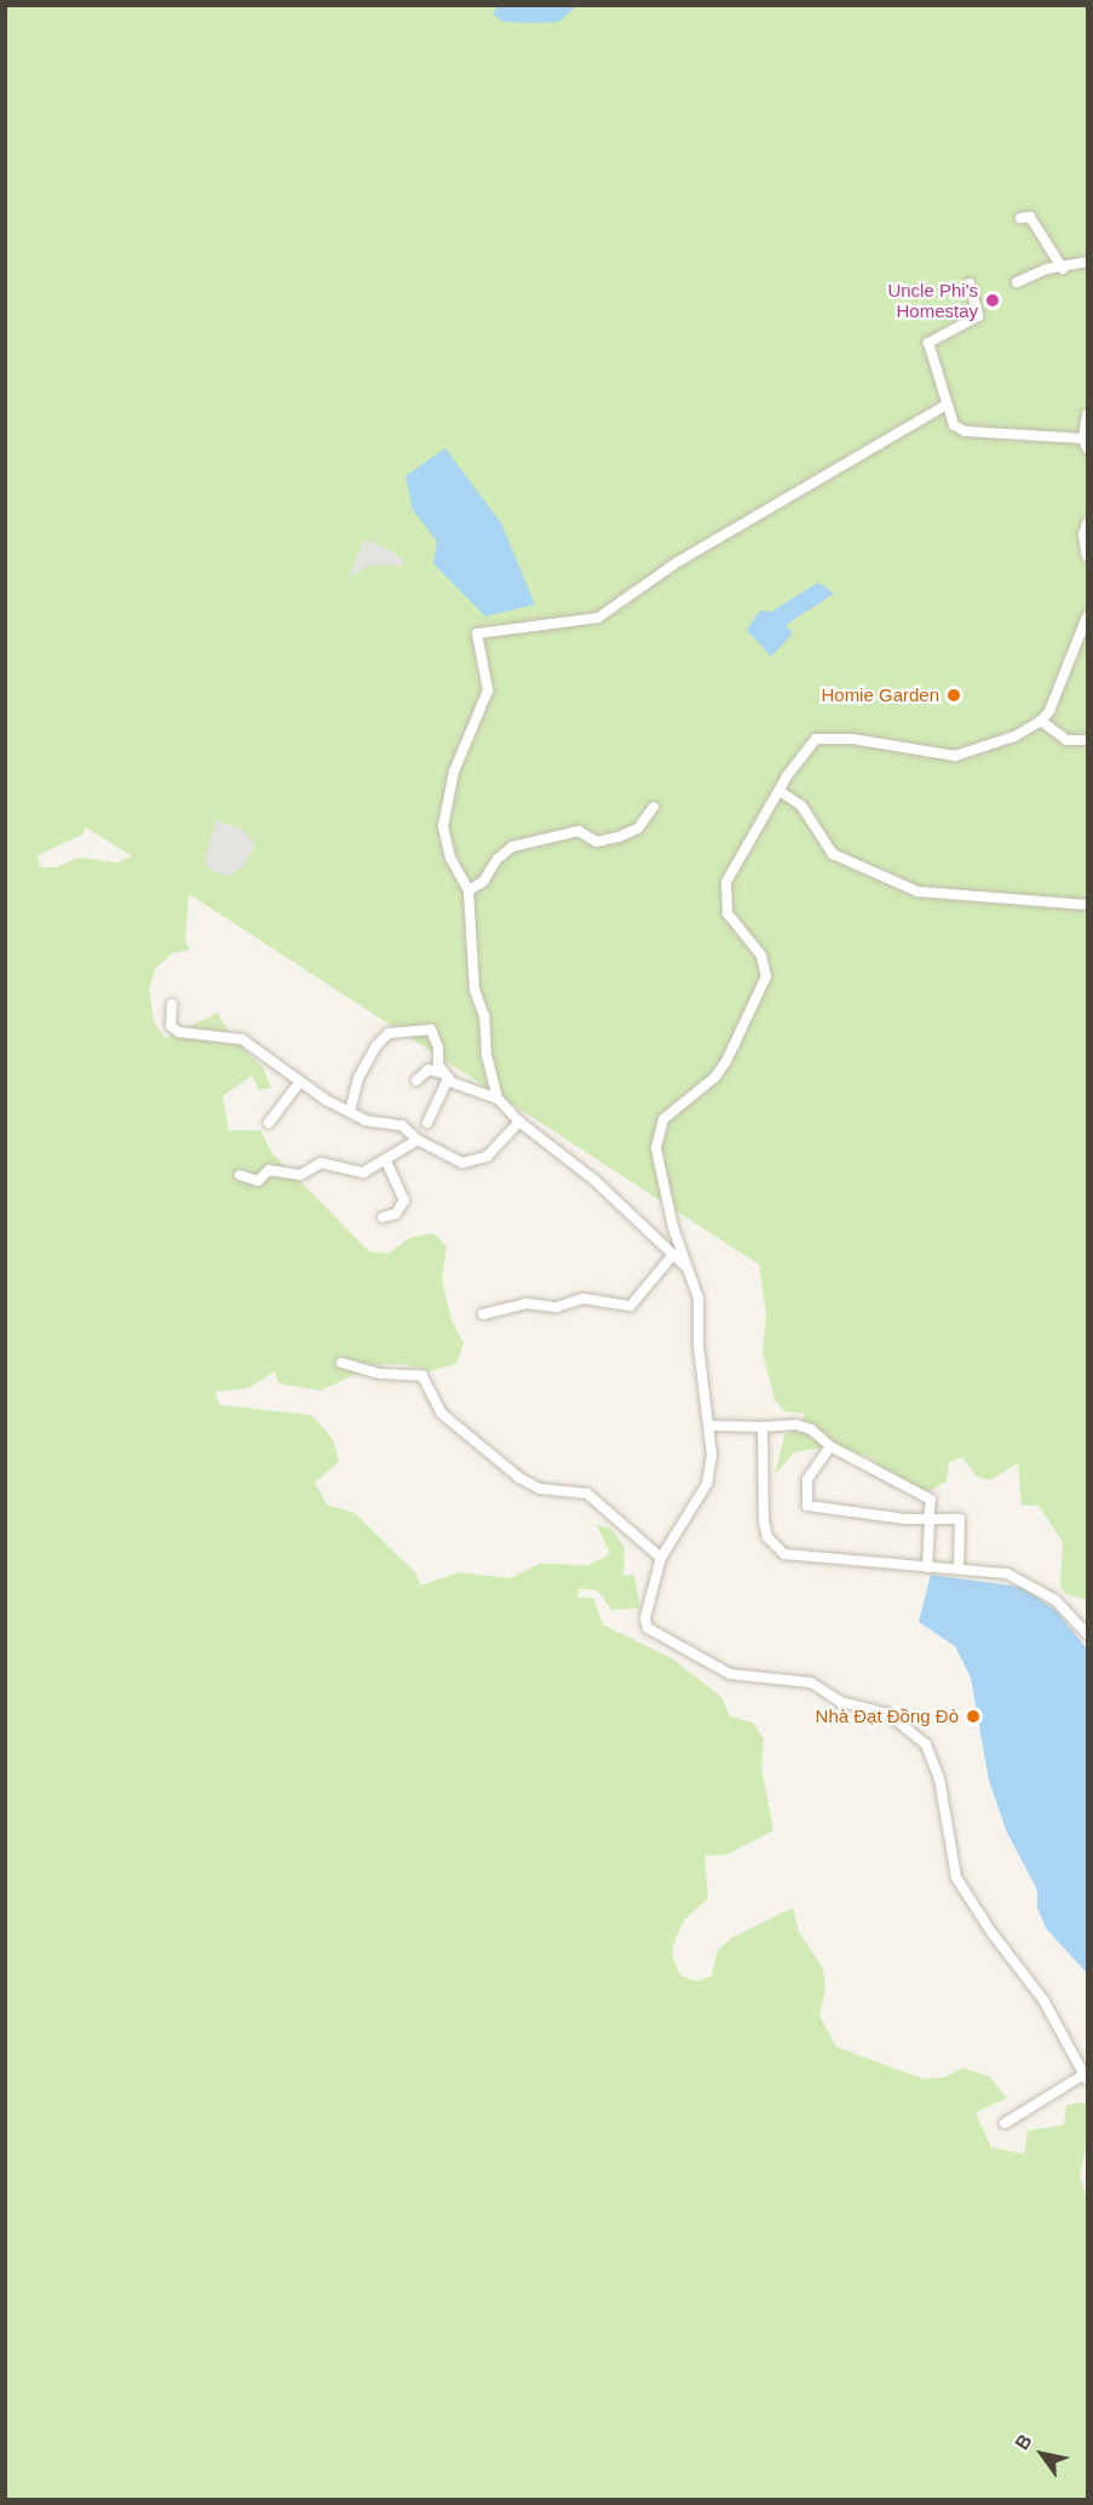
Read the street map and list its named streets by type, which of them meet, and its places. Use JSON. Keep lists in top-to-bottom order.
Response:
{
  "places": ["Uncle Phi's Homestay", "Homie Garden", "Nhà Đạt Đồng Đò"],
  "north": "top left"
}
